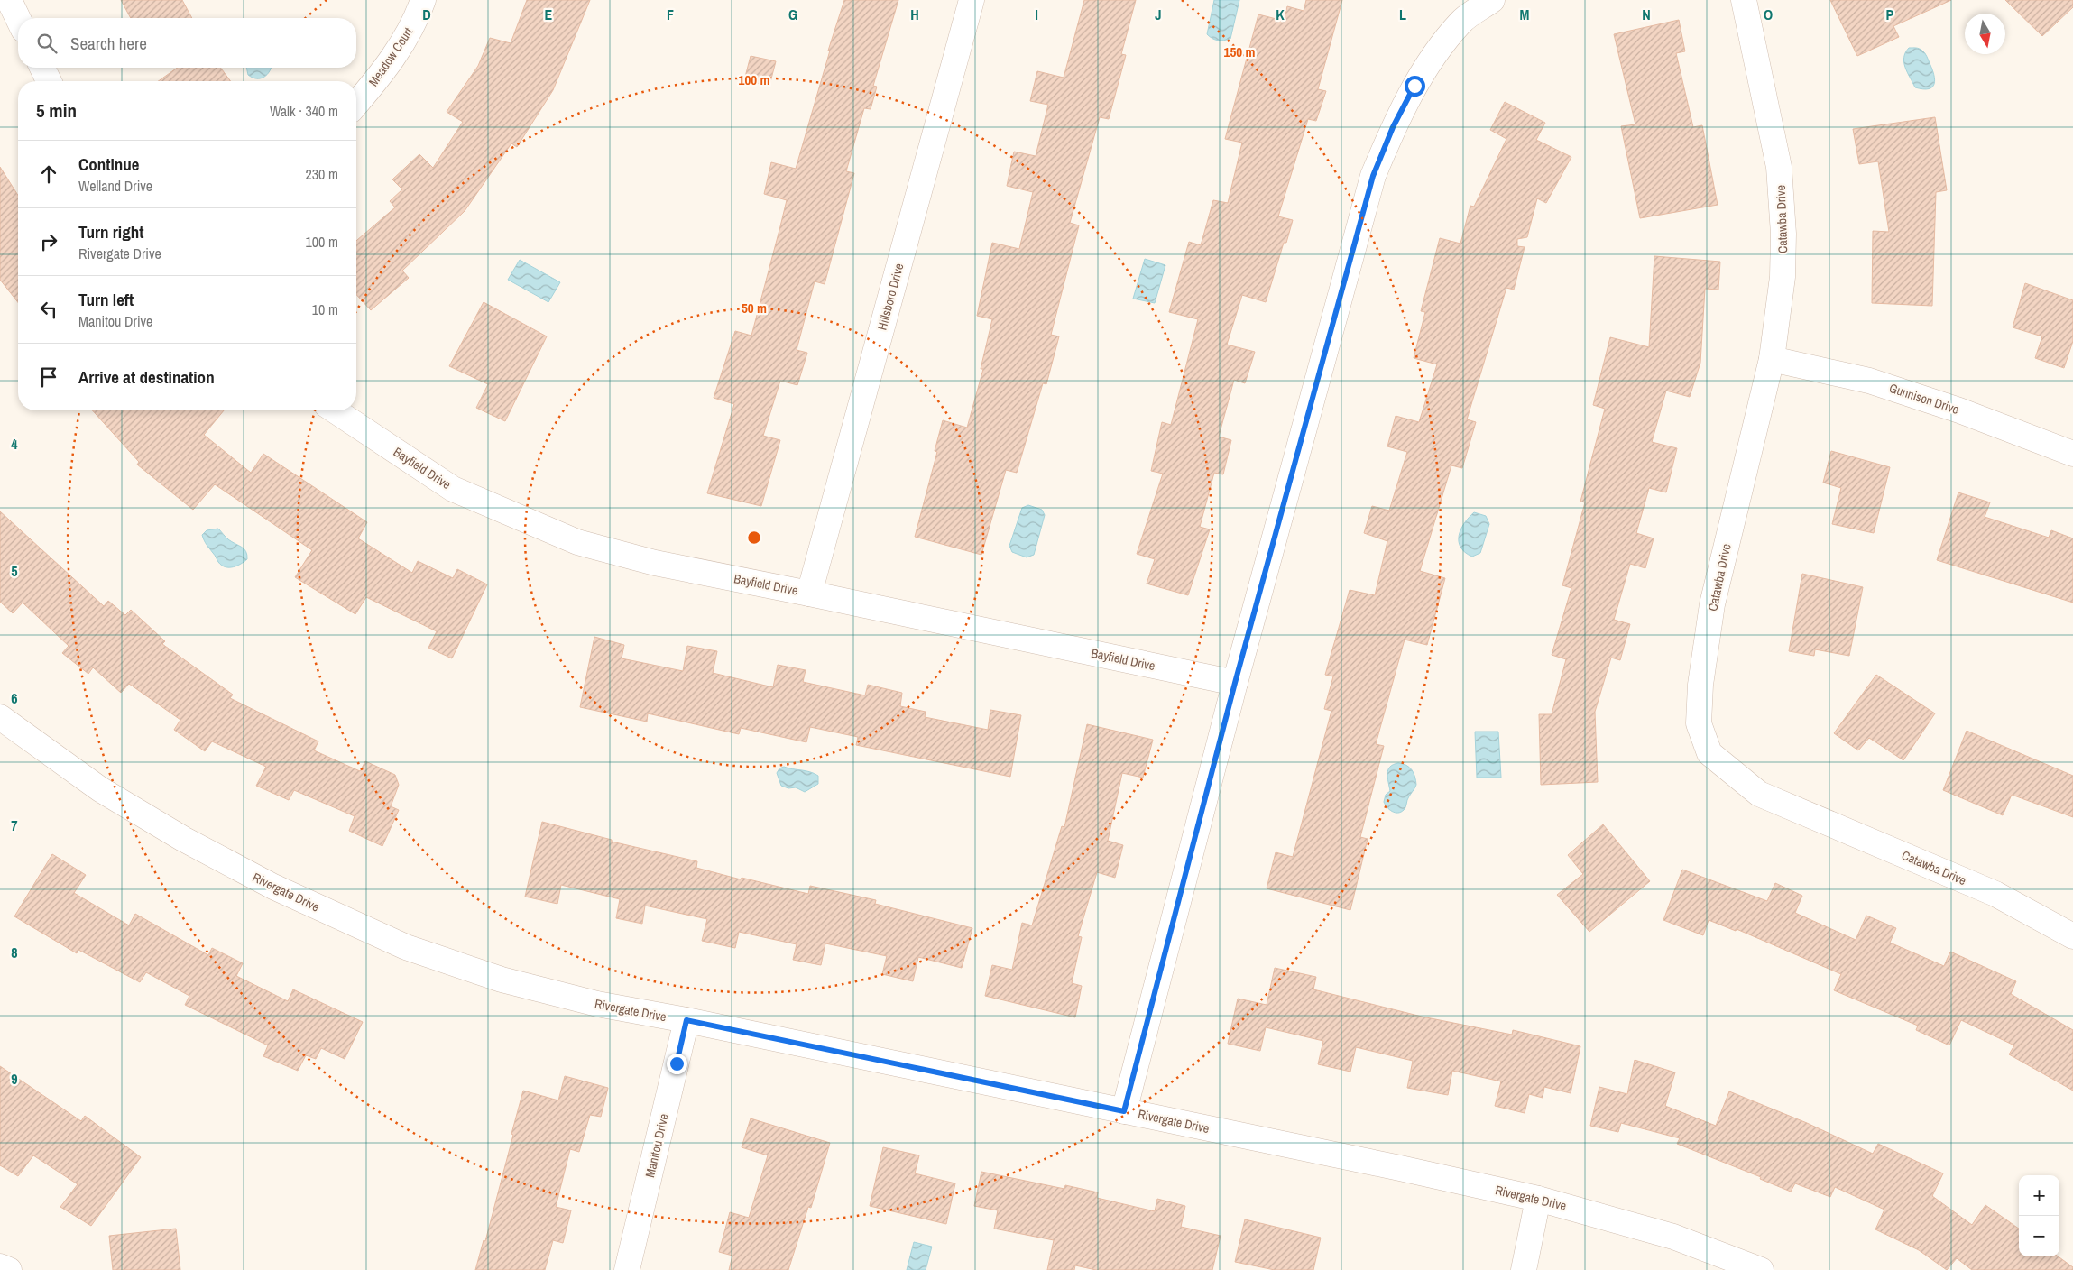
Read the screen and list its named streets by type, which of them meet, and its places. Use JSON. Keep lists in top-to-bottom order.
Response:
{
  "streets": {
    "street": [
      "Meadow Court",
      "Catawba Drive",
      "Hillsboro Drive",
      "Gunnison Drive",
      "Bayfield Drive",
      "Rivergate Drive",
      "Manitou Drive"
    ]
  },
  "crossings": [
    ["Catawba Drive", "Gunnison Drive"],
    ["Hillsboro Drive", "Bayfield Drive"],
    ["Rivergate Drive", "Manitou Drive"]
  ],
  "north": "bottom",
  "page": {
    "search": "Search here",
    "heading": ["5 min", "Walk · 340 m"],
    "list": [
      ["Continue", "Welland Drive", "230 m"],
      ["Turn right", "Rivergate Drive", "100 m"],
      ["Turn left", "Manitou Drive", "10 m"],
      "Arrive at destination"
    ],
    "map_buttons": ["+", "−"]
  },
  "grid": {
    "columns": [
      "D",
      "E",
      "F",
      "G",
      "H",
      "I",
      "J",
      "K",
      "L",
      "M",
      "N",
      "O",
      "P"
    ],
    "rows": [
      "4",
      "5",
      "6",
      "7",
      "8",
      "9"
    ]
  },
  "rings": ["150 m", "100 m", "50 m"]
}
